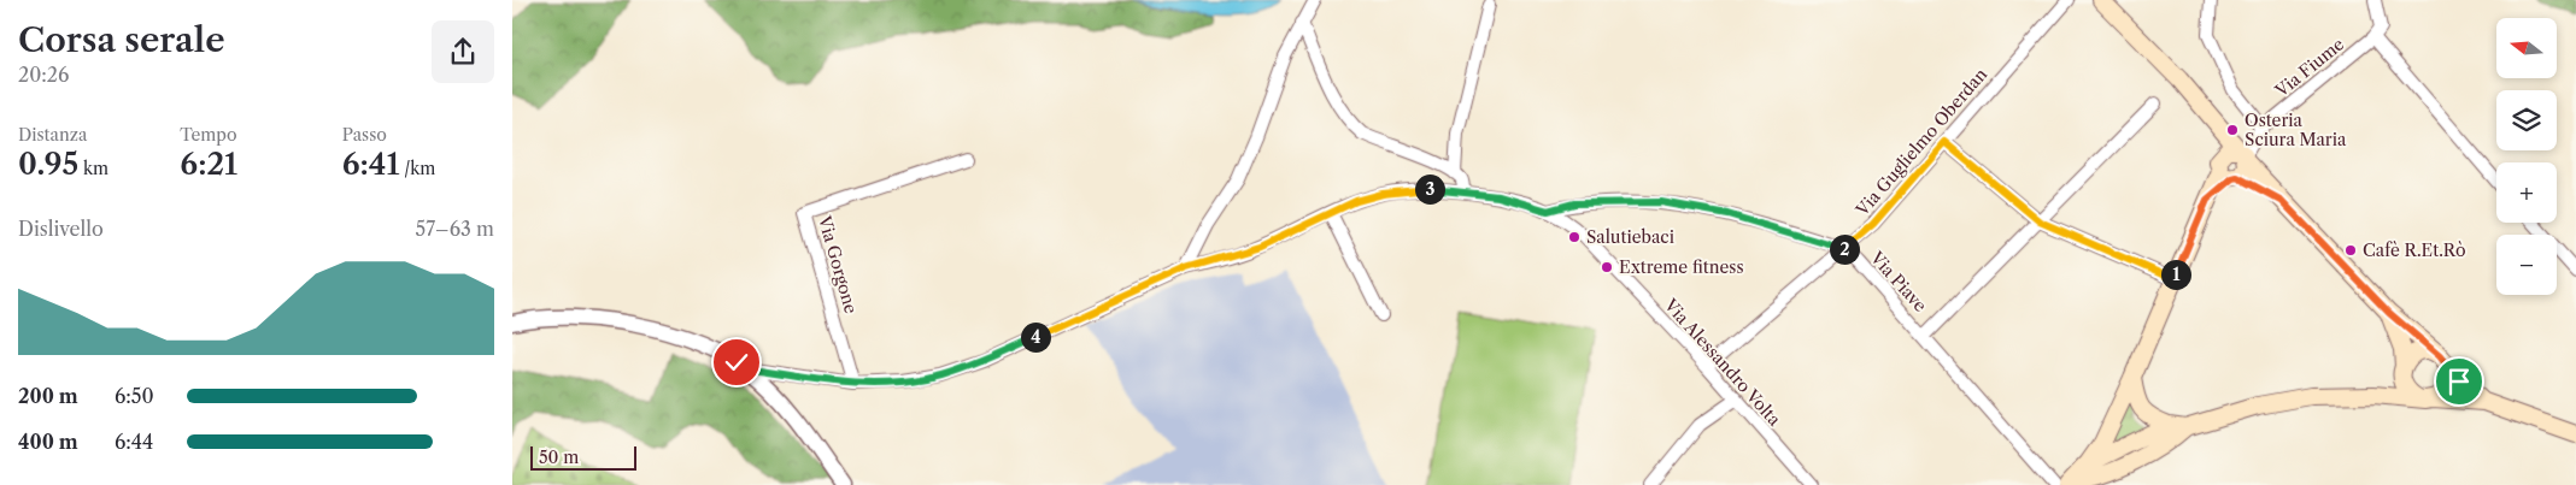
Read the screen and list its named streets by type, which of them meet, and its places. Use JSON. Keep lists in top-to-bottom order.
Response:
{
  "streets": {
    "street": [
      "Via Fiume",
      "Via Guglielmo Oberdan",
      "Via Gorgone",
      "Via Piave",
      "Via Alessandro Volta"
    ]
  },
  "crossings": [
    ["Via Guglielmo Oberdan", "Via Piave"],
    ["Via Guglielmo Oberdan", "Via Alessandro Volta"],
    ["Via Gorgone", "Via Alessandro Volta"]
  ],
  "places": [
    "Osteria Sciura Maria",
    "Salutiebaci",
    "Cafè R.Et.Rò",
    "Extreme fitness"
  ],
  "scale_bar": "50 m",
  "north": "left",
  "page": {
    "heading": ["Corsa serale", "20:26"],
    "map_buttons": ["+", "−"],
    "stats": [
      ["Distanza", "0.95 km"],
      ["Tempo", "6:21"],
      ["Passo", "6:41 /km"]
    ],
    "pins": [
      "3",
      "2",
      "1",
      "4"
    ],
    "chart": ["Dislivello", "57–63 m"],
    "list": [
      {
        "name": "200 m",
        "note": "6:50"
      },
      {
        "name": "400 m",
        "note": "6:44"
      }
    ],
    "scale": "50 m"
  }
}
